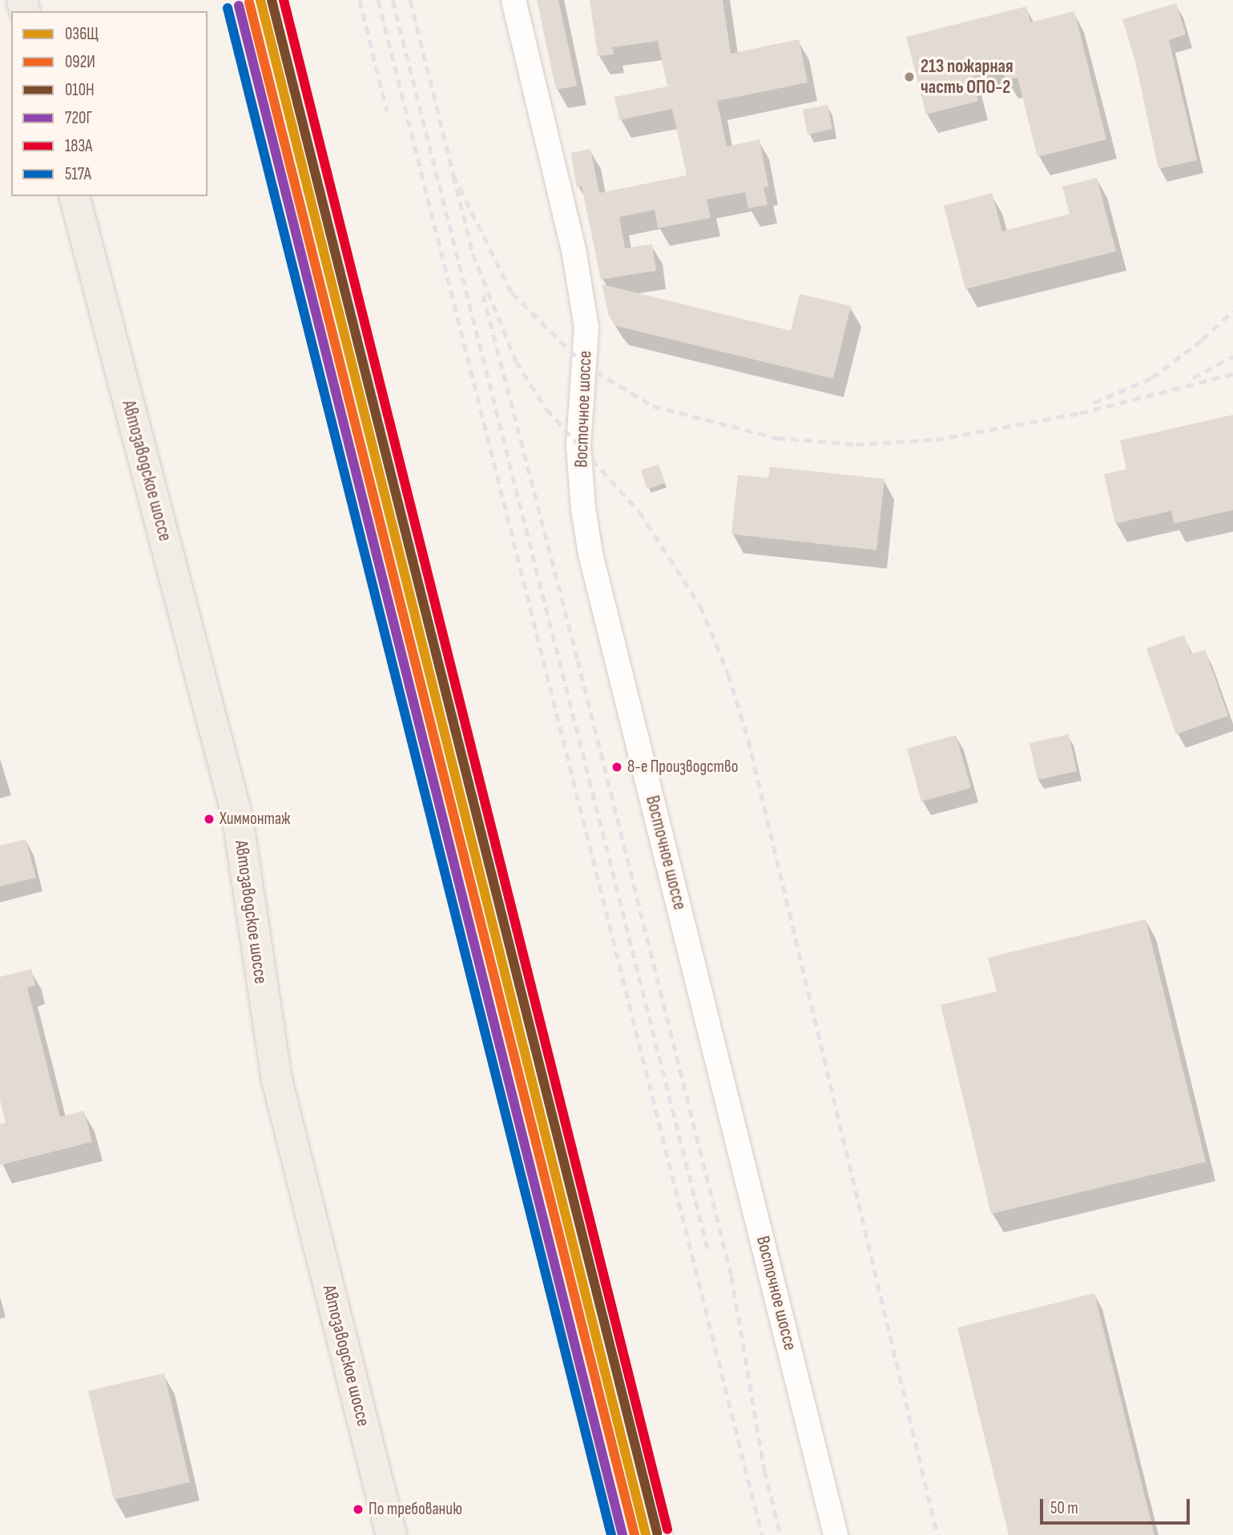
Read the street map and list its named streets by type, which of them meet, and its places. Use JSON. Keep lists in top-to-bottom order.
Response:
{
  "streets": {
    "main road": ["Автозаводское шоссе"],
    "street": ["Восточное шоссе"]
  },
  "places": [
    "213 пожарная часть ОПО-2",
    "8-е Производство",
    "Химмонтаж",
    "По требованию"
  ],
  "lines": [
    "transit line 036Щ",
    "transit line 010Н",
    "transit line 183А",
    "transit line 092И",
    "transit line 720Г",
    "transit line 517А"
  ],
  "legend": [
    "036Щ",
    "092И",
    "010Н",
    "720Г",
    "183А",
    "517А"
  ],
  "scale_bar": "50 m"
}
